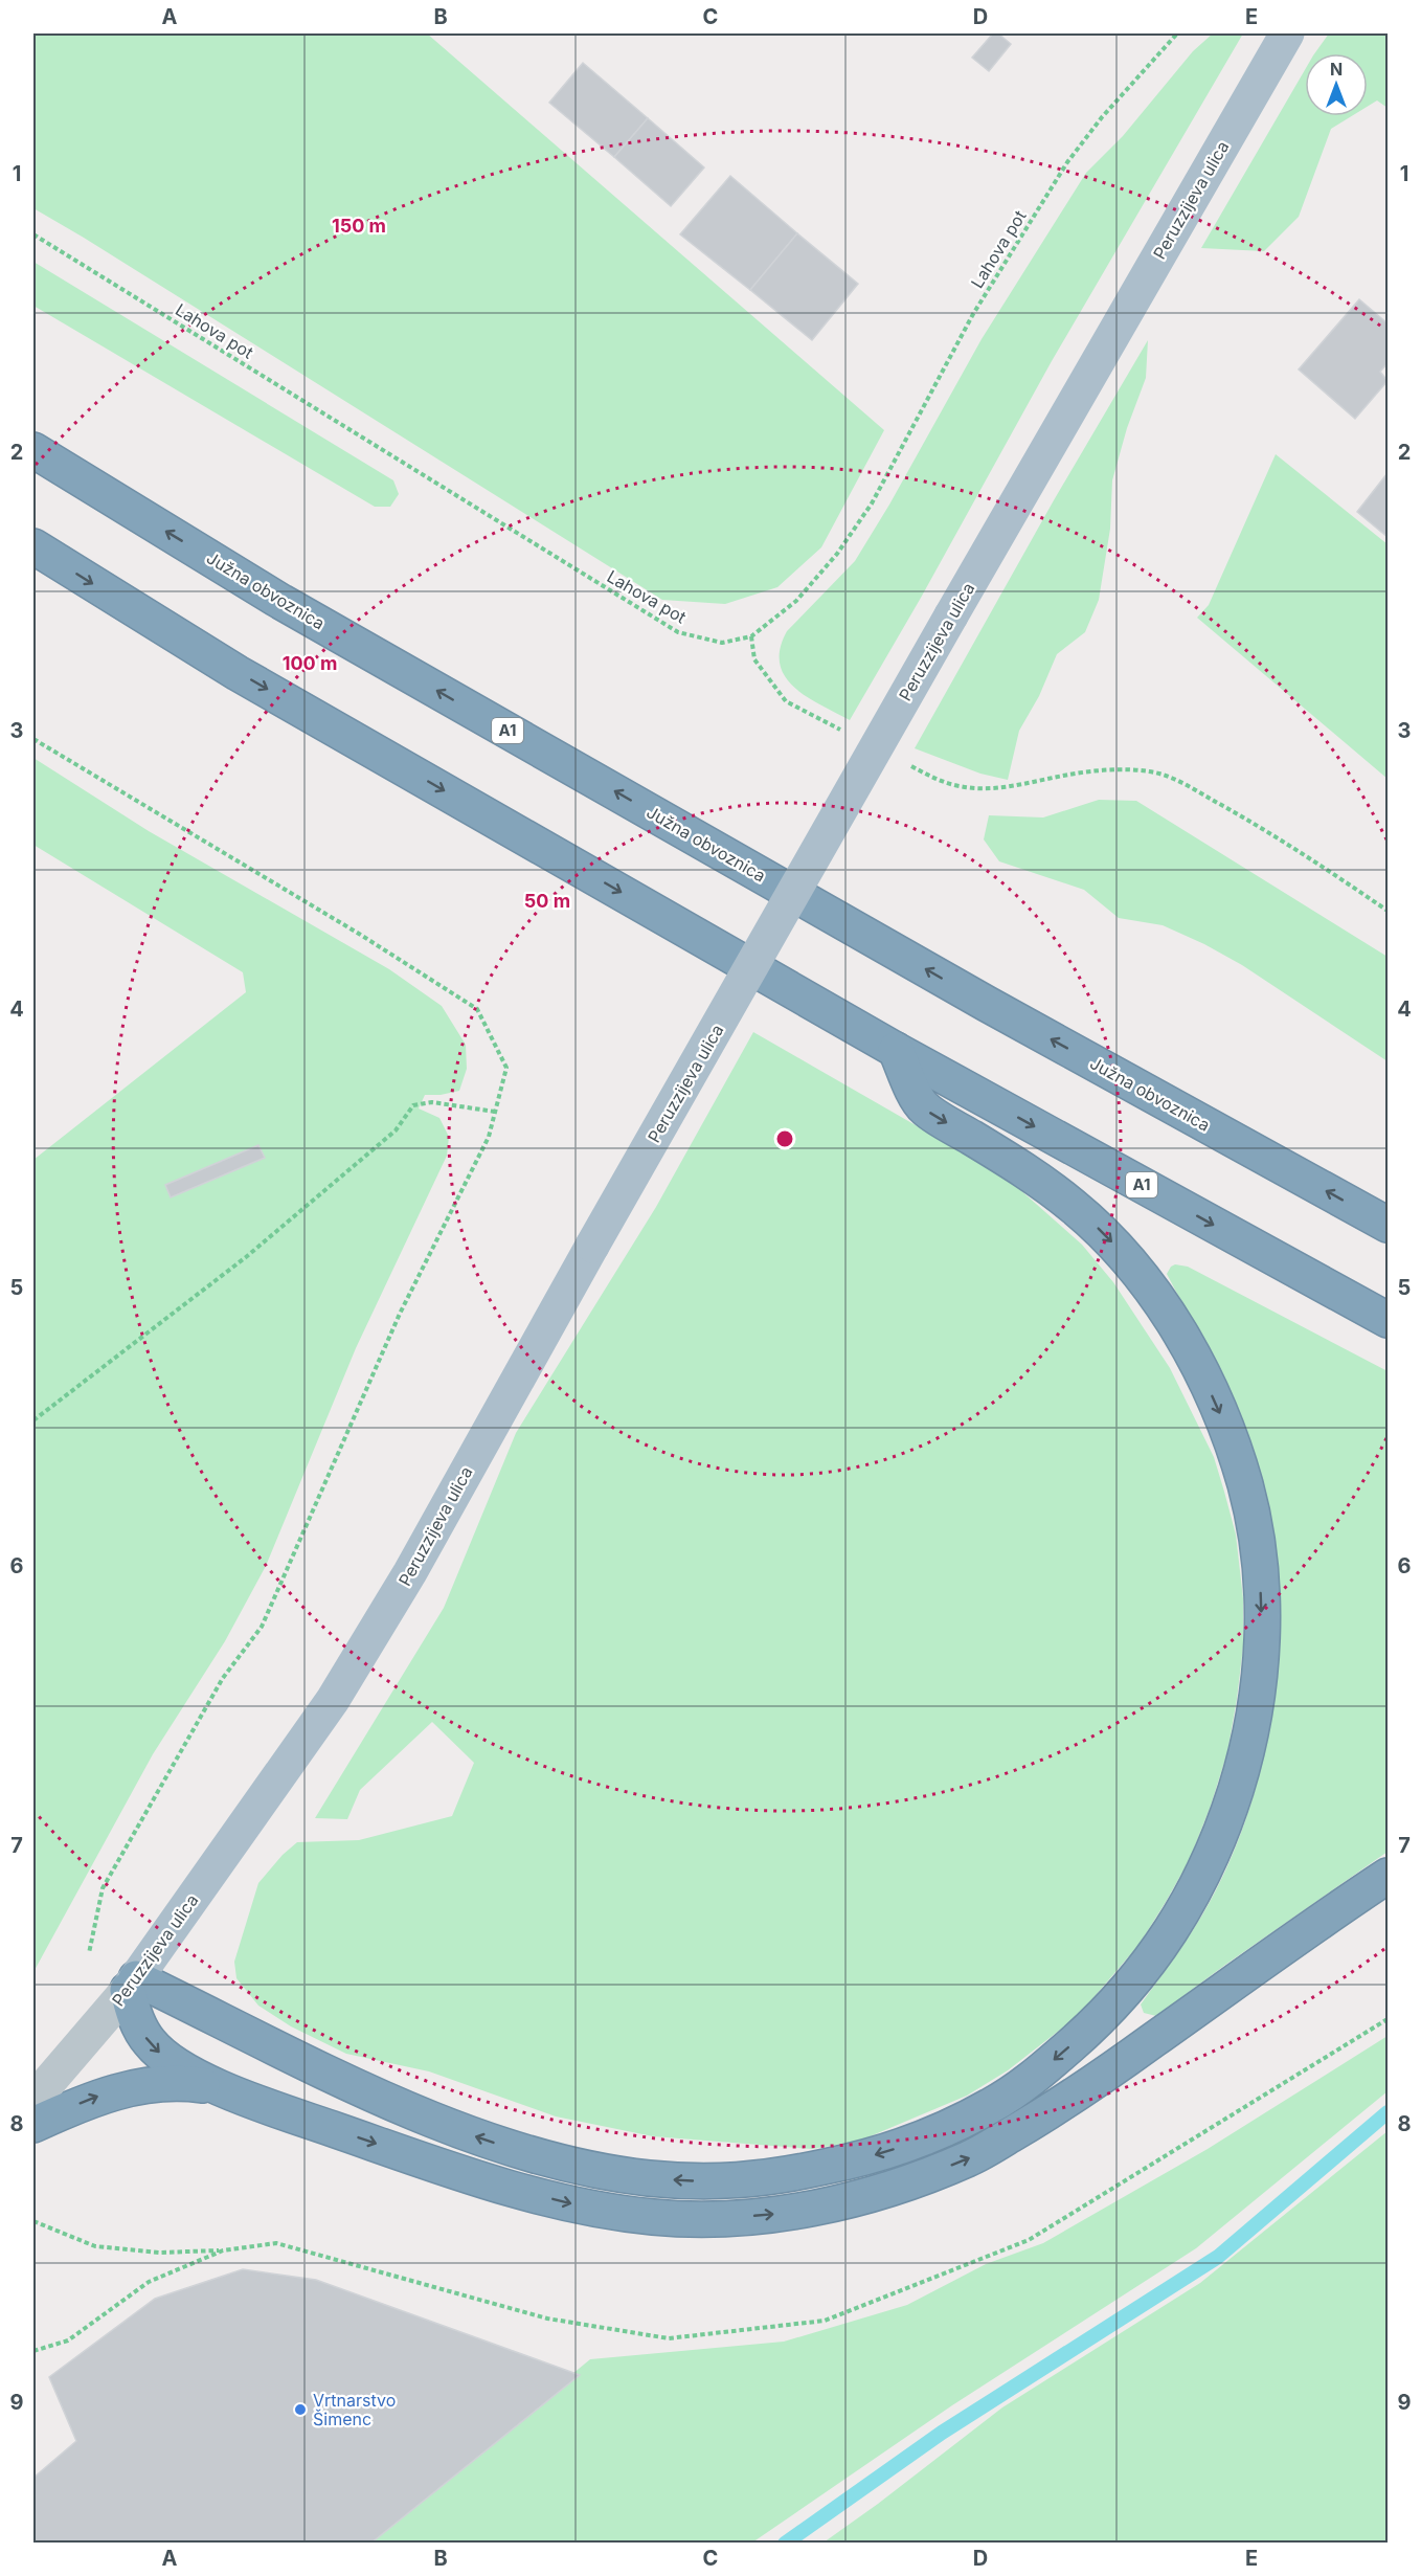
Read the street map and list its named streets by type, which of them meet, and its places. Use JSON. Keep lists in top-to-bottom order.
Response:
{
  "streets": {
    "highway": ["Južna obvoznica", "A1"],
    "main road": ["Peruzzijeva ulica"],
    "path": ["Lahova pot"]
  },
  "places": ["Vrtnarstvo Šimenc"],
  "north": "top",
  "grid": {
    "columns": [
      "A",
      "B",
      "C",
      "D",
      "E"
    ],
    "rows": [
      "1",
      "2",
      "3",
      "4",
      "5",
      "6",
      "7",
      "8",
      "9"
    ]
  },
  "rings": ["150 m", "100 m", "50 m"]
}
